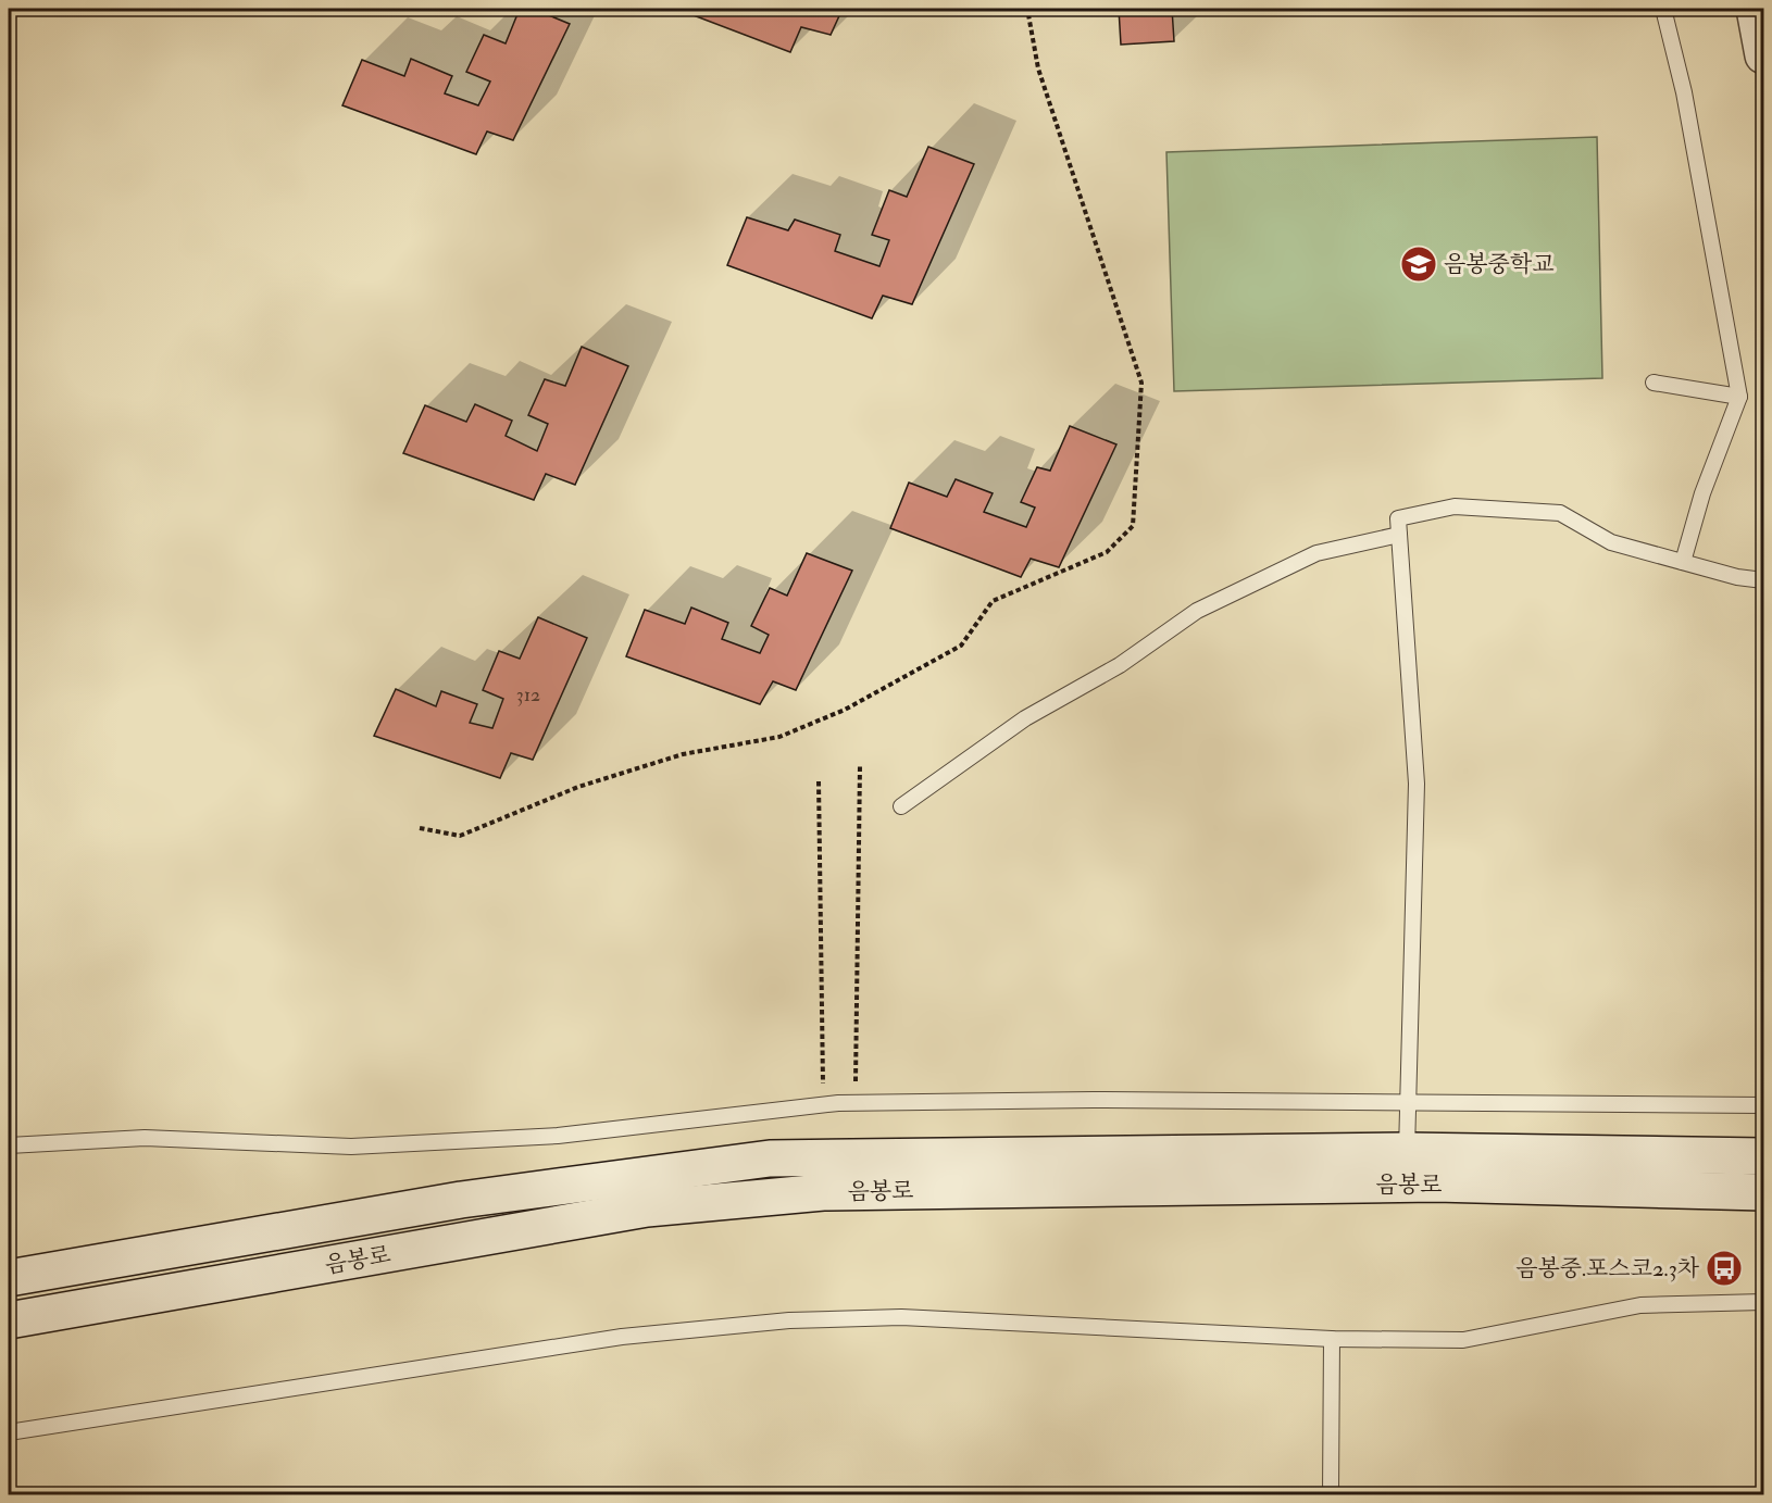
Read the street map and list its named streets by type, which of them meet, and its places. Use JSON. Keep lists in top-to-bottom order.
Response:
{
  "streets": {
    "main road": ["음봉로"]
  },
  "places": {
    "school or university": ["음봉중학교"],
    "bus stop": ["음봉중.포스코2.3차"]
  },
  "house_numbers": ["312"]
}
